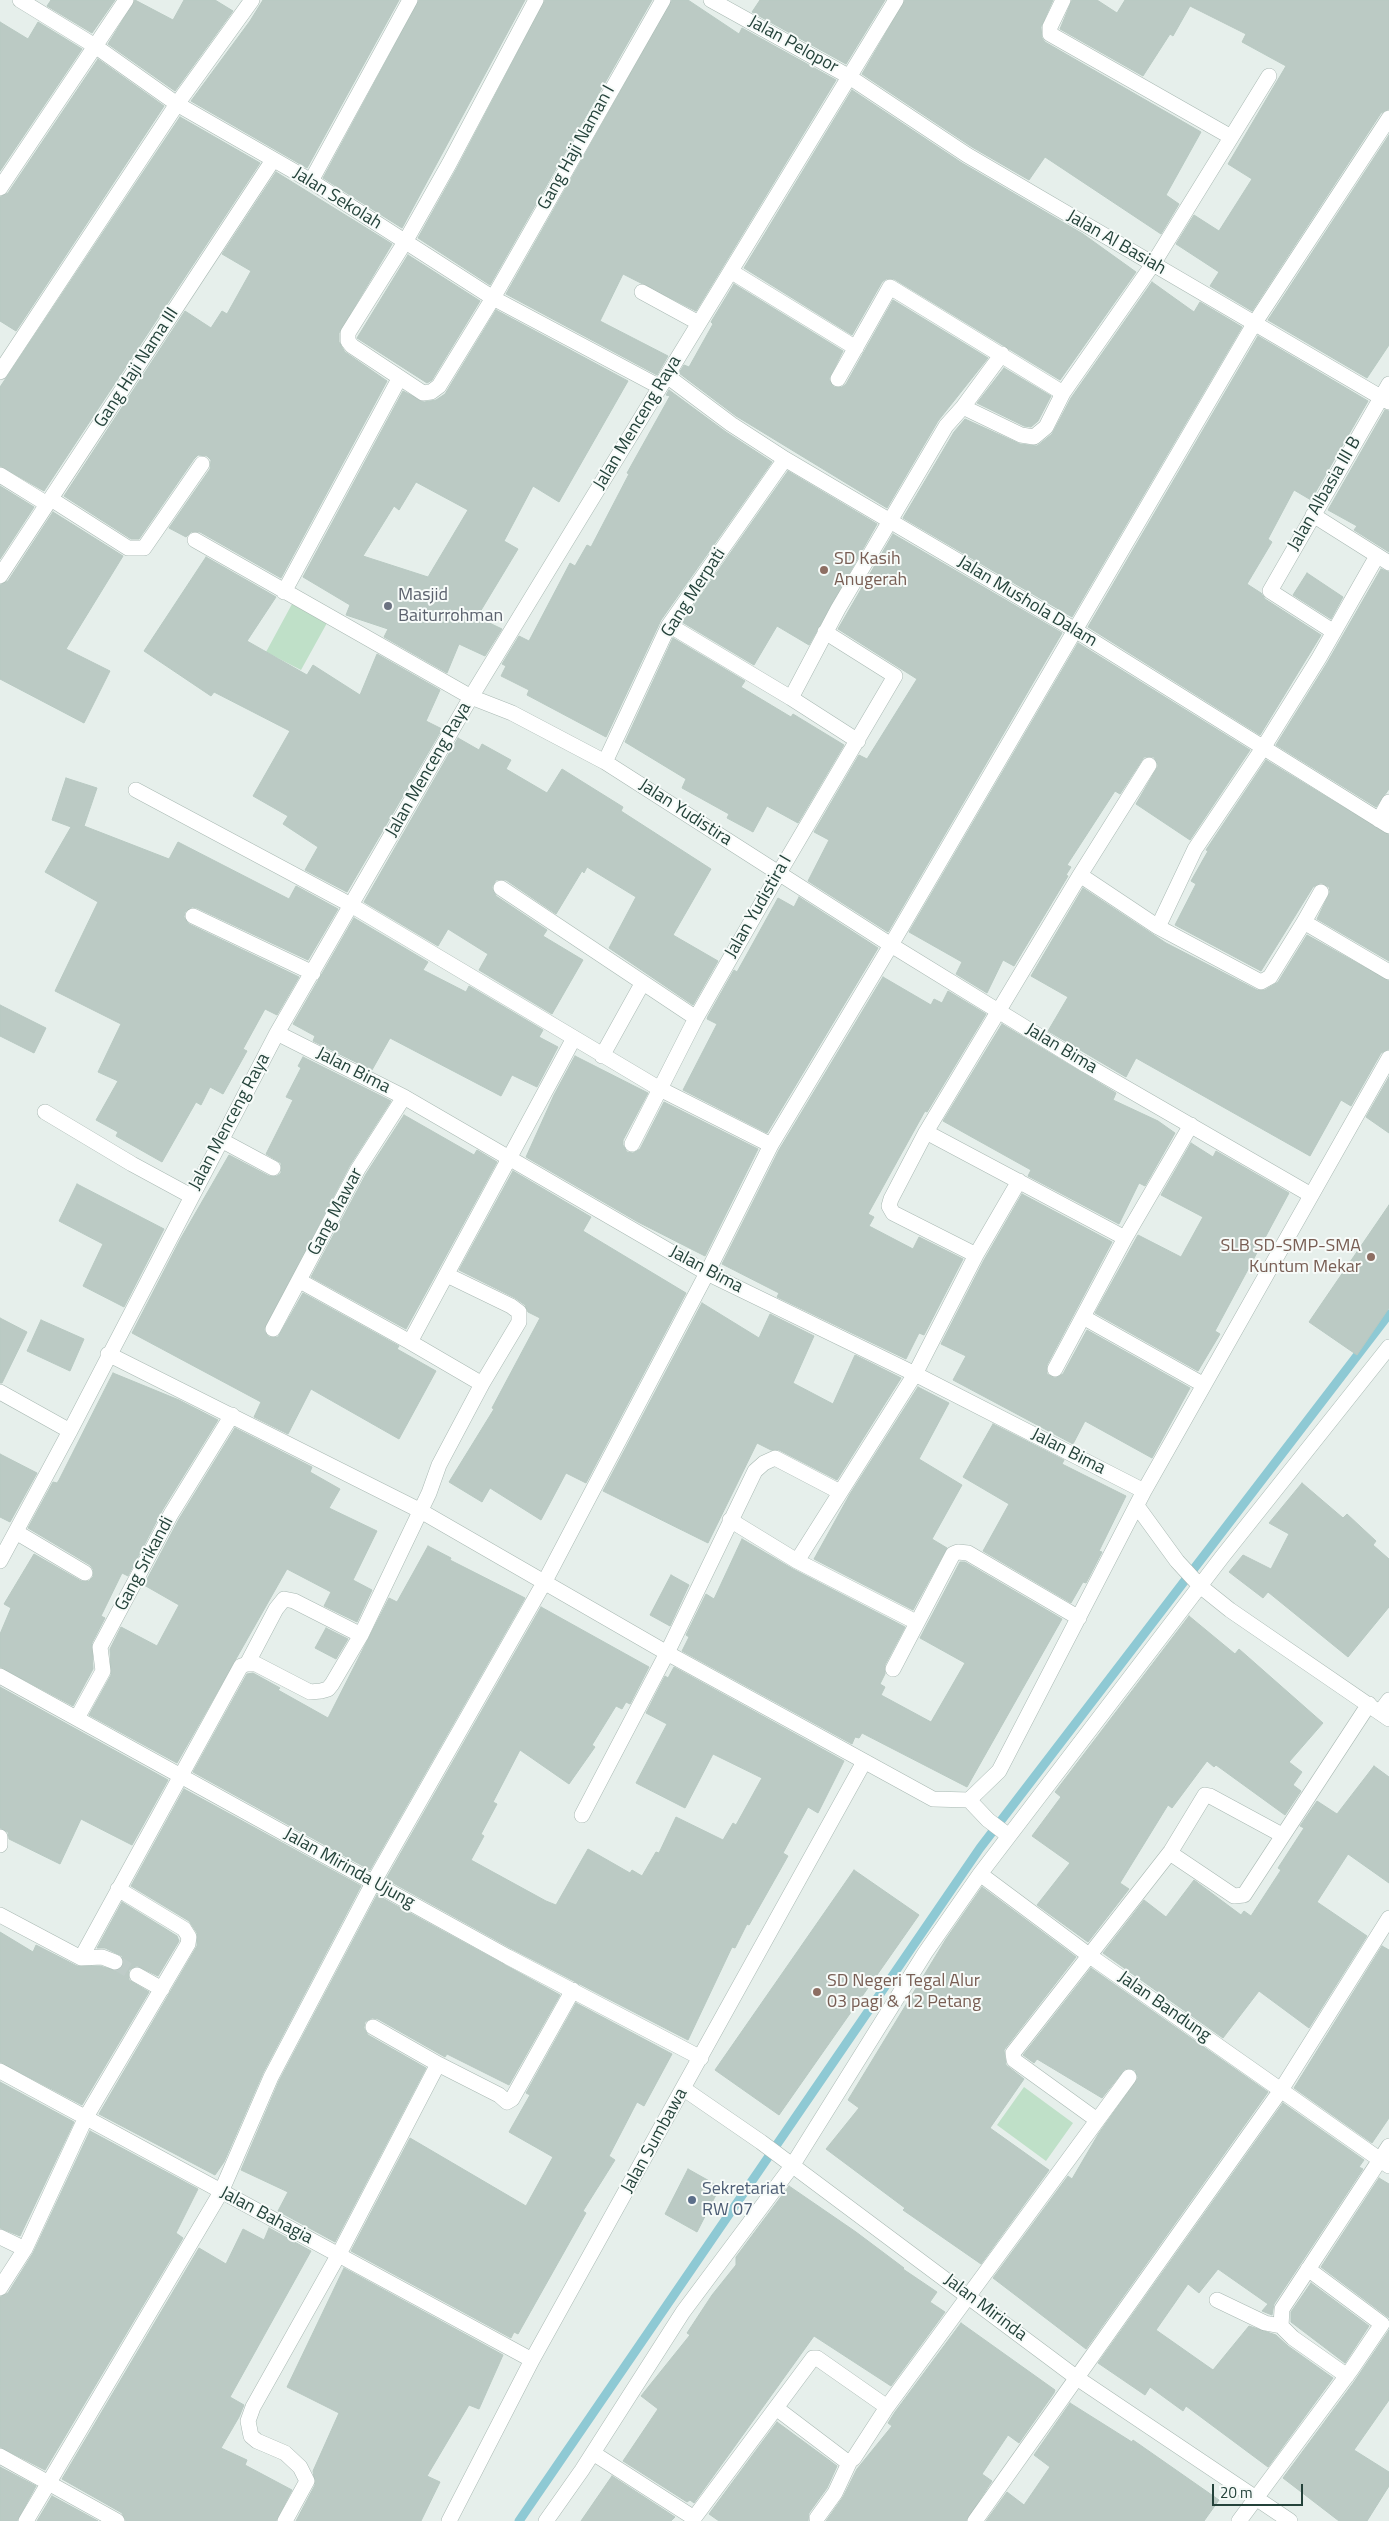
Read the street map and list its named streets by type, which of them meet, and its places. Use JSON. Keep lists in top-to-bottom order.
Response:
{
  "streets": {
    "street": [
      "Jalan Pelopor",
      "Gang Haji Naman I",
      "Jalan Sekolah",
      "Jalan Al Basiah",
      "Gang Haji Nama III",
      "Jalan Menceng Raya",
      "Jalan Albasia III B",
      "Gang Merpati",
      "Jalan Mushola Dalam",
      "Jalan Yudistira",
      "Jalan Yudistira I",
      "Jalan Bima",
      "Gang Mawar",
      "Gang Srikandi",
      "Jalan Mirinda Ujung",
      "Jalan Bandung",
      "Jalan Sumbawa",
      "Jalan Bahagia",
      "Jalan Mirinda"
    ]
  },
  "crossings": [
    ["Jalan Pelopor", "Jalan Al Basiah"],
    ["Jalan Pelopor", "Jalan Menceng Raya"],
    ["Gang Haji Naman I", "Jalan Sekolah"],
    ["Jalan Sekolah", "Gang Haji Nama III"],
    ["Jalan Sekolah", "Jalan Menceng Raya"],
    ["Jalan Sekolah", "Jalan Mushola Dalam"],
    ["Jalan Al Basiah", "Jalan Menceng Raya"],
    ["Jalan Al Basiah", "Jalan Albasia III B"],
    ["Jalan Menceng Raya", "Jalan Mushola Dalam"],
    ["Jalan Menceng Raya", "Jalan Yudistira"],
    ["Jalan Menceng Raya", "Jalan Bima"],
    ["Gang Merpati", "Jalan Mushola Dalam"],
    ["Gang Merpati", "Jalan Yudistira"],
    ["Jalan Yudistira", "Jalan Yudistira I"],
    ["Jalan Yudistira", "Jalan Bima"],
    ["Jalan Bima", "Gang Mawar"],
    ["Gang Srikandi", "Jalan Mirinda Ujung"],
    ["Jalan Mirinda Ujung", "Jalan Sumbawa"],
    ["Jalan Sumbawa", "Jalan Bahagia"],
    ["Jalan Sumbawa", "Jalan Mirinda"]
  ],
  "places": [
    "SD Kasih Anugerah",
    "Masjid Baiturrohman",
    "SLB SD-SMP-SMA Kuntum Mekar",
    "SD Negeri Tegal Alur 03 pagi & 12 Petang",
    "Sekretariat RW 07"
  ],
  "scale_bar": "20 m"
}
